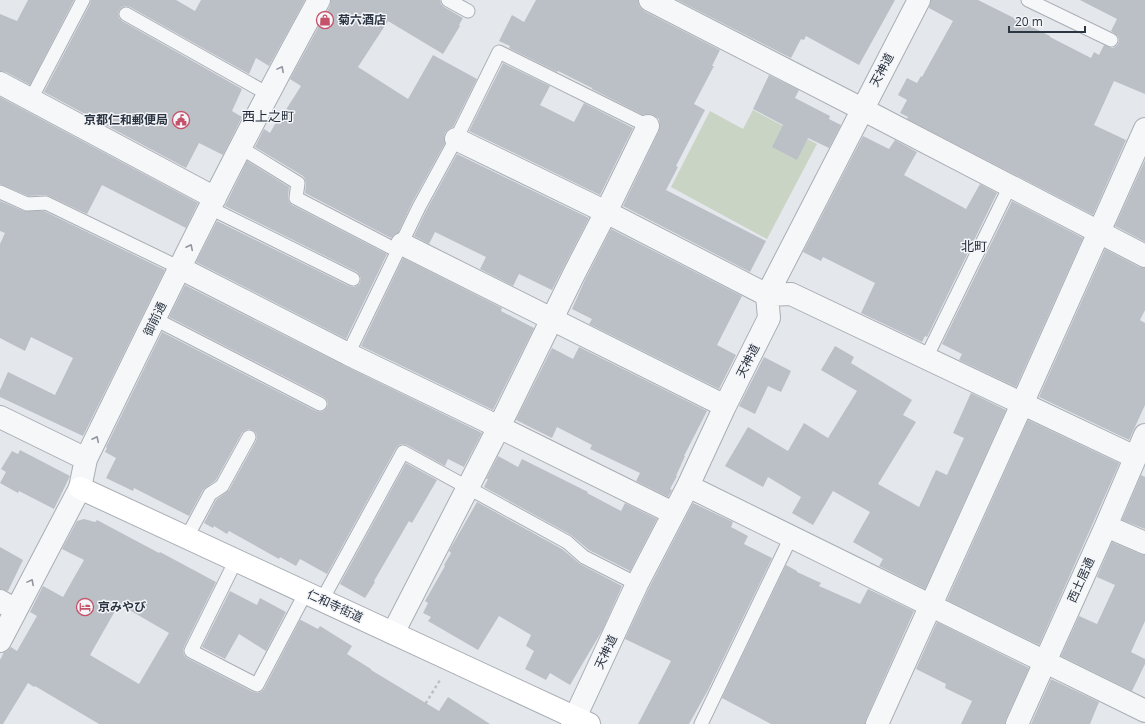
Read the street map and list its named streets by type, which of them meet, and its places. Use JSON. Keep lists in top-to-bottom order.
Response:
{
  "streets": {
    "street": [
      "天神道",
      "御前通",
      "西土居通",
      "仁和寺街道"
    ]
  },
  "crossings": [
    ["天神道", "仁和寺街道"],
    ["御前通", "仁和寺街道"]
  ],
  "one_way": ["御前通"],
  "districts": ["西上之町", "北町"],
  "places": {
    "shop": ["菊六酒店"],
    "public building": ["京都仁和郵便局"],
    "hotel": ["京みやび"]
  },
  "scale_bar": "20 m"
}
